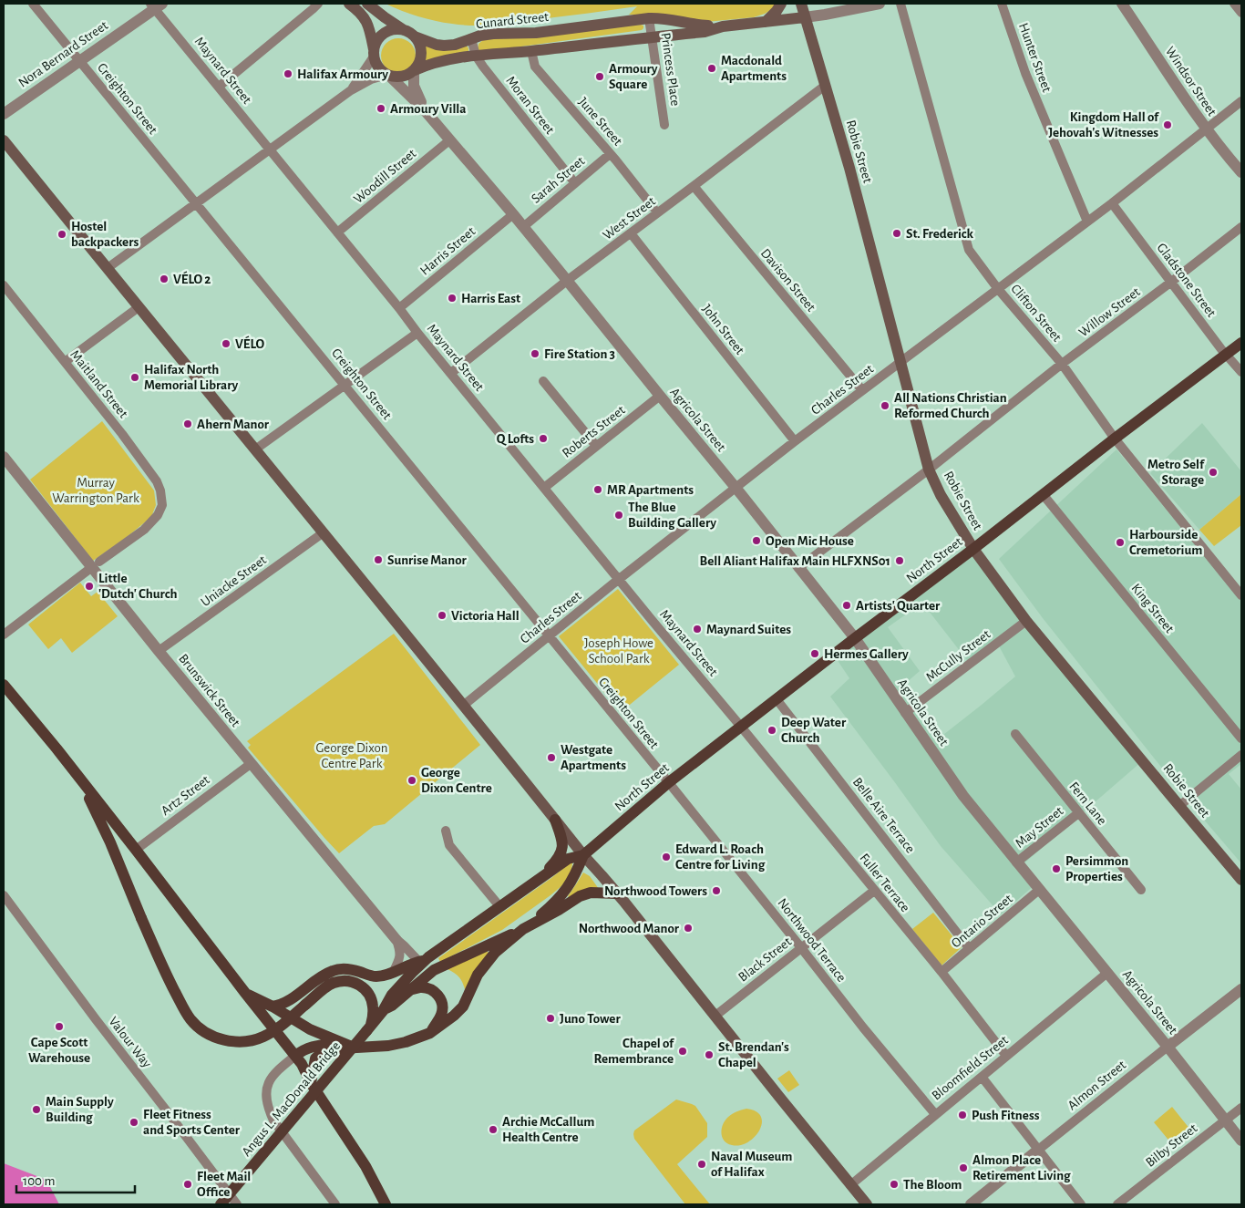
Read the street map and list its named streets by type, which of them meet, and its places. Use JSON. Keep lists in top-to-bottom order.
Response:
{
  "streets": {
    "main road": [
      "Cunard Street",
      "Robie Street",
      "North Street",
      "Angus L. MacDonald Bridge"
    ],
    "street": [
      "Nora Bernard Street",
      "Hunter Street",
      "Princess Place",
      "Maynard Street",
      "Windsor Street",
      "Creighton Street",
      "Moran Street",
      "June Street",
      "Woodill Street",
      "Sarah Street",
      "West Street",
      "Harris Street",
      "Davison Street",
      "Gladstone Street",
      "Willow Street",
      "Clifton Street",
      "John Street",
      "Maitland Street",
      "Charles Street",
      "Agricola Street",
      "Roberts Street",
      "Uniacke Street",
      "King Street",
      "McCully Street",
      "Brunswick Street",
      "Artz Street",
      "Fern Lane",
      "Belle Aire Terrace",
      "May Street",
      "Fuller Terrace",
      "Ontario Street",
      "Northwood Terrace",
      "Black Street",
      "Valour Way",
      "Bloomfield Street",
      "Almon Street",
      "Bilby Street"
    ]
  },
  "crossings": [
    ["Cunard Street", "Princess Place"],
    ["Cunard Street", "Moran Street"],
    ["Cunard Street", "June Street"],
    ["Cunard Street", "Robie Street"],
    ["Cunard Street", "Agricola Street"],
    ["Nora Bernard Street", "Maynard Street"],
    ["Nora Bernard Street", "Creighton Street"],
    ["Hunter Street", "Charles Street"],
    ["Maynard Street", "Woodill Street"],
    ["Maynard Street", "West Street"],
    ["Maynard Street", "Harris Street"],
    ["Maynard Street", "Charles Street"],
    ["Maynard Street", "Roberts Street"],
    ["Maynard Street", "North Street"],
    ["Maynard Street", "Fuller Terrace"],
    ["Windsor Street", "Charles Street"],
    ["Creighton Street", "Charles Street"],
    ["Creighton Street", "North Street"],
    ["Creighton Street", "Northwood Terrace"],
    ["Moran Street", "Sarah Street"],
    ["June Street", "Sarah Street"],
    ["Robie Street", "West Street"],
    ["Robie Street", "Willow Street"],
    ["Robie Street", "Charles Street"],
    ["Robie Street", "North Street"],
    ["Robie Street", "McCully Street"],
    ["Woodill Street", "Agricola Street"],
    ["Sarah Street", "Agricola Street"],
    ["West Street", "Davison Street"],
    ["West Street", "John Street"],
    ["West Street", "Agricola Street"],
    ["Harris Street", "Agricola Street"],
    ["Davison Street", "Charles Street"],
    ["Gladstone Street", "Willow Street"],
    ["Gladstone Street", "Charles Street"],
    ["Gladstone Street", "North Street"],
    ["Willow Street", "Clifton Street"],
    ["Willow Street", "Agricola Street"],
    ["Clifton Street", "Charles Street"],
    ["Clifton Street", "North Street"],
    ["John Street", "Charles Street"],
    ["Maitland Street", "Brunswick Street"],
    ["Charles Street", "Agricola Street"],
    ["Agricola Street", "Roberts Street"],
    ["Agricola Street", "North Street"],
    ["Agricola Street", "McCully Street"],
    ["Agricola Street", "May Street"],
    ["Agricola Street", "Ontario Street"],
    ["Agricola Street", "Bloomfield Street"],
    ["Agricola Street", "Almon Street"],
    ["Agricola Street", "Bilby Street"],
    ["North Street", "King Street"],
    ["North Street", "Brunswick Street"],
    ["North Street", "Belle Aire Terrace"],
    ["North Street", "Fuller Terrace"],
    ["North Street", "Northwood Terrace"],
    ["North Street", "Angus L. MacDonald Bridge"],
    ["Uniacke Street", "Brunswick Street"],
    ["Brunswick Street", "Artz Street"],
    ["Brunswick Street", "Angus L. MacDonald Bridge"],
    ["Fern Lane", "May Street"],
    ["Belle Aire Terrace", "Ontario Street"],
    ["Fuller Terrace", "Ontario Street"],
    ["Fuller Terrace", "Black Street"],
    ["Fuller Terrace", "Bloomfield Street"],
    ["Northwood Terrace", "Black Street"],
    ["Northwood Terrace", "Bloomfield Street"]
  ],
  "parks": ["Murray Warrington Park", "Joseph Howe School Park", "George Dixon Centre Park"],
  "places": [
    "Macdonald Apartments",
    "Halifax Armoury",
    "Armoury Square",
    "Armoury Villa",
    "Kingdom Hall of Jehovah's Witnesses",
    "St. Frederick",
    "Hostel backpackers",
    "VÉLO 2",
    "Harris East",
    "VÉLO",
    "Fire Station 3",
    "Halifax North Memorial Library",
    "All Nations Christian Reformed Church",
    "Ahern Manor",
    "Q Lofts",
    "Metro Self Storage",
    "MR Apartments",
    "The Blue Building Gallery",
    "Open Mic House",
    "Harbourside Cremetorium",
    "Sunrise Manor",
    "Bell Aliant Halifax Main HLFXNS01",
    "Little 'Dutch' Church",
    "Artists' Quarter",
    "Victoria Hall",
    "Maynard Suites",
    "Hermes Gallery",
    "Deep Water Church",
    "Westgate Apartments",
    "George Dixon Centre",
    "Edward L. Roach Centre for Living",
    "Persimmon Properties",
    "Northwood Towers",
    "Northwood Manor",
    "Juno Tower",
    "Cape Scott Warehouse",
    "Chapel of Remembrance",
    "St. Brendan's Chapel",
    "Main Supply Building",
    "Push Fitness",
    "Fleet Fitness and Sports Center",
    "Archie McCallum Health Centre",
    "Naval Museum of Halifax",
    "Almon Place Retirement Living",
    "Fleet Mail Office",
    "The Bloom"
  ],
  "scale_bar": "100 m"
}
